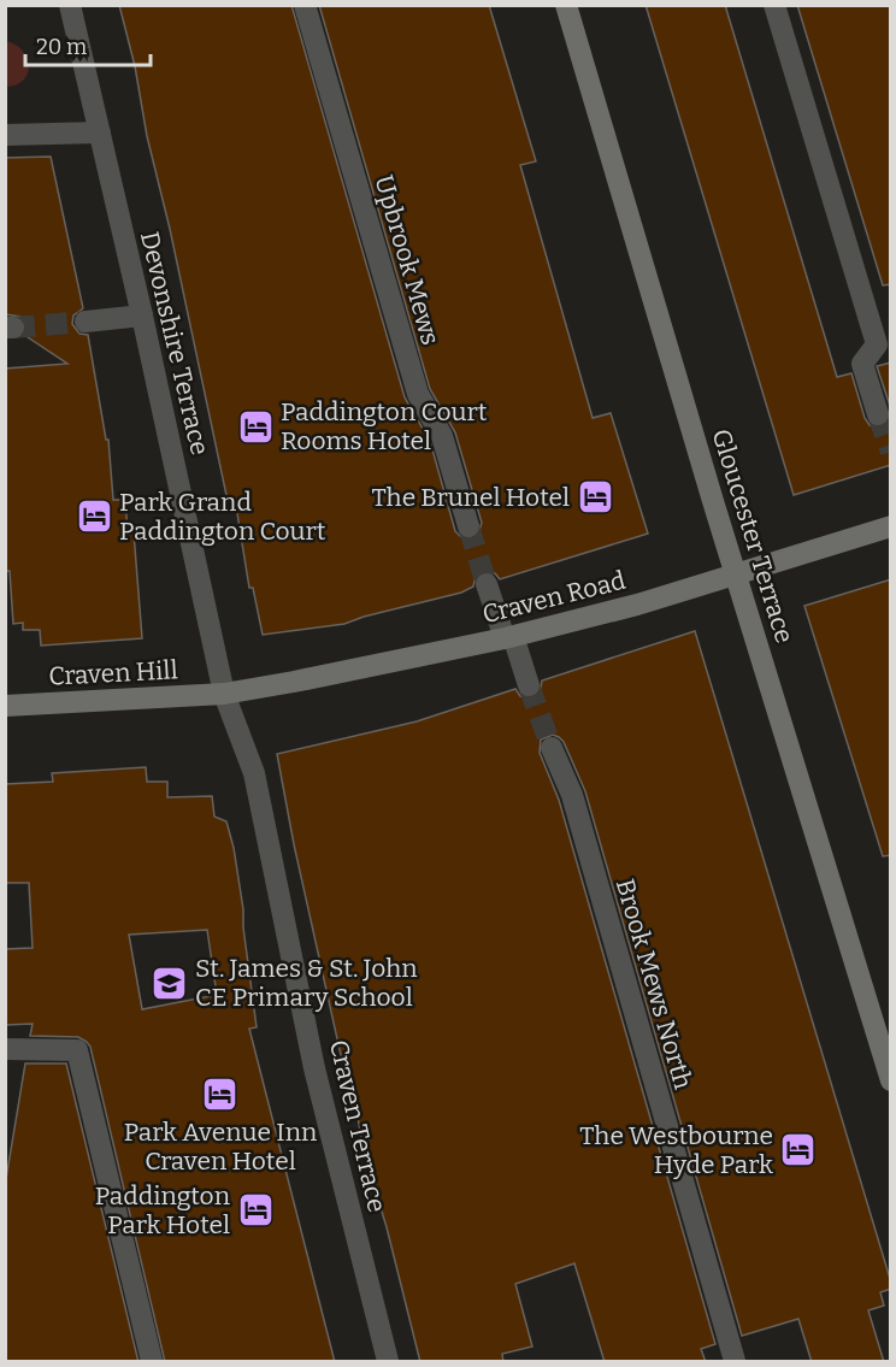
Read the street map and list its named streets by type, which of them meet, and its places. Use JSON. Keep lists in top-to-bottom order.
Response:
{
  "streets": {
    "street": [
      "Upbrook Mews",
      "Devonshire Terrace",
      "Gloucester Terrace",
      "Craven Road",
      "Craven Hill",
      "Brook Mews North",
      "Craven Terrace"
    ]
  },
  "crossings": [
    ["Devonshire Terrace", "Craven Road"],
    ["Devonshire Terrace", "Craven Hill"],
    ["Devonshire Terrace", "Craven Terrace"],
    ["Gloucester Terrace", "Craven Road"],
    ["Craven Road", "Craven Hill"],
    ["Craven Road", "Craven Terrace"],
    ["Craven Hill", "Craven Terrace"]
  ],
  "places": {
    "hotel": [
      "Paddington Court Rooms Hotel",
      "The Brunel Hotel",
      "Park Grand Paddington Court",
      "Park Avenue Inn Craven Hotel",
      "The Westbourne Hyde Park",
      "Paddington Park Hotel"
    ],
    "school or university": ["St. James & St. John CE Primary School"]
  },
  "scale_bar": "20 m"
}
